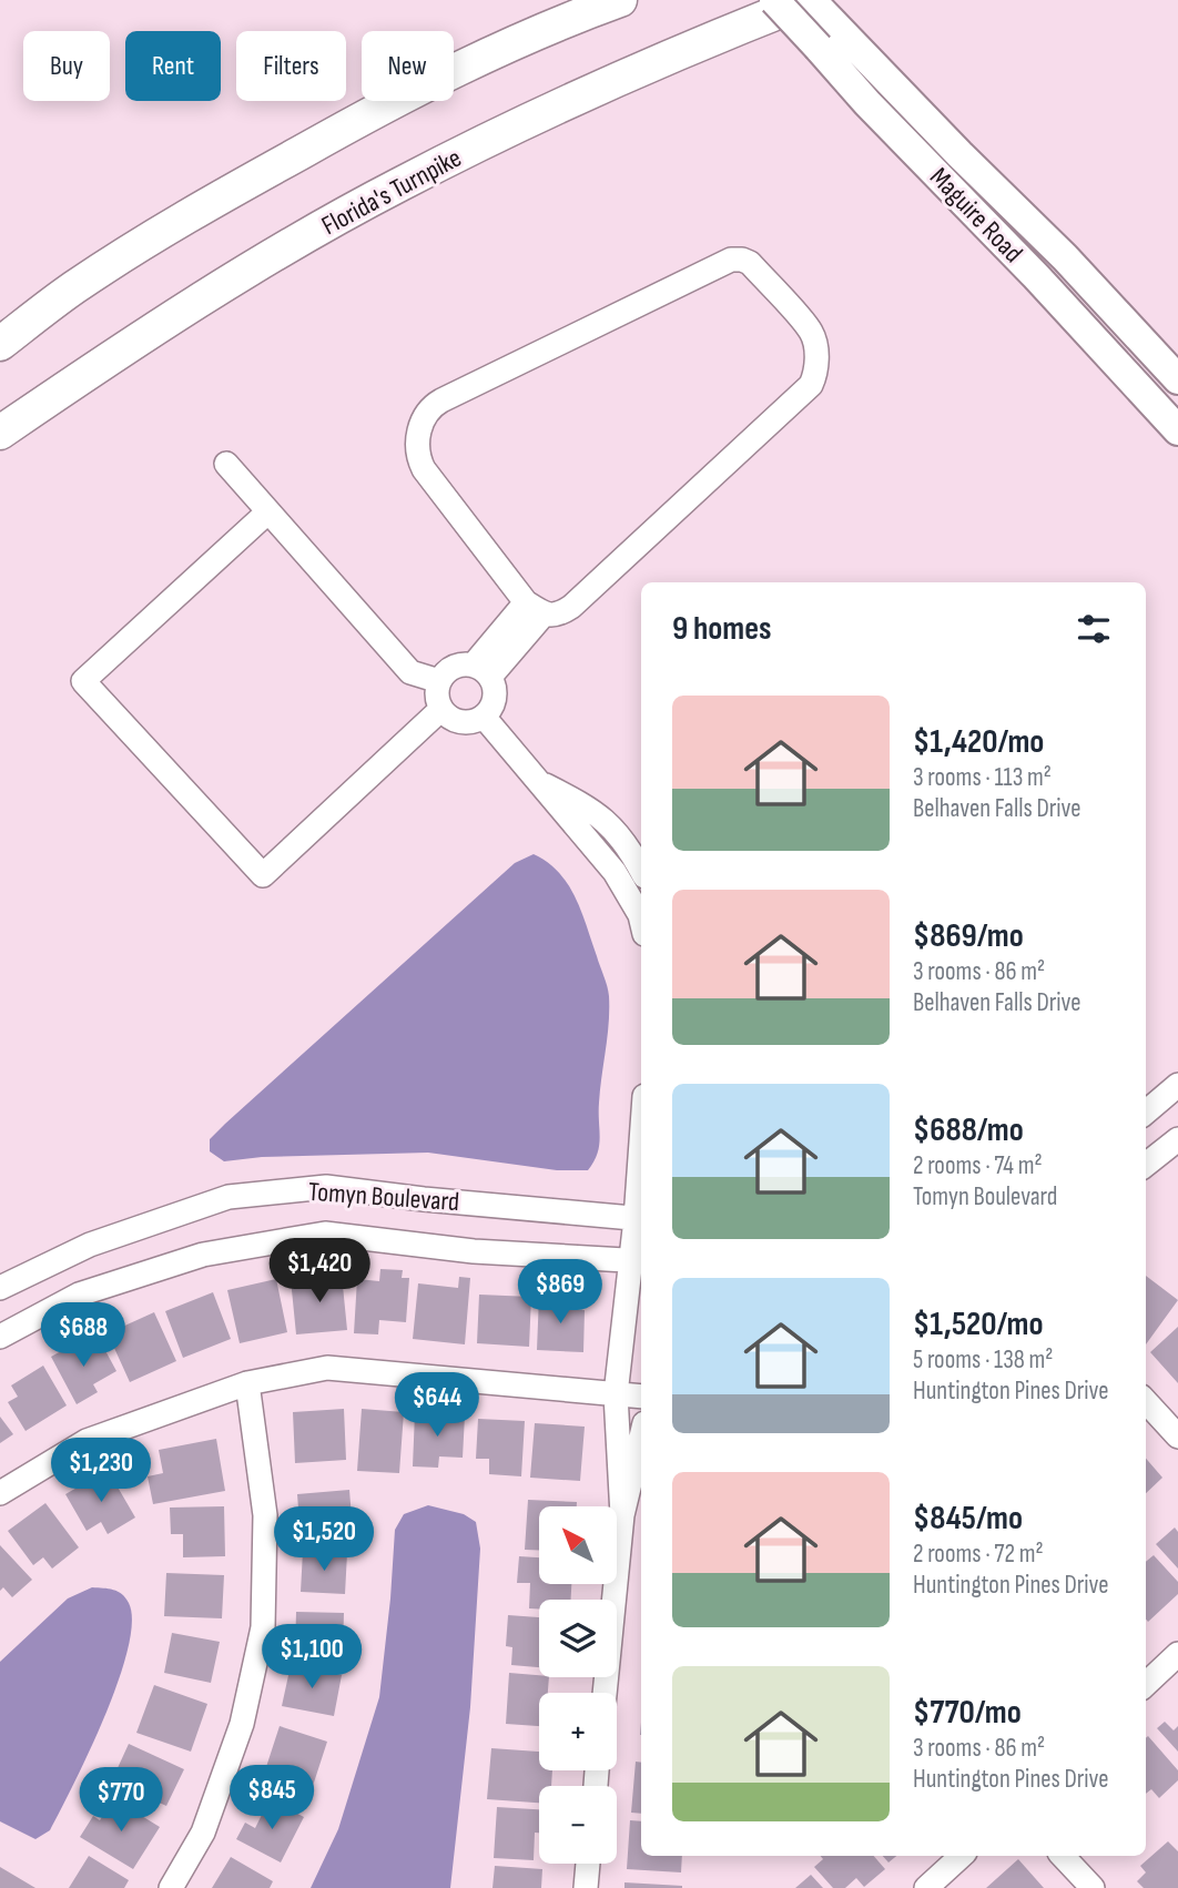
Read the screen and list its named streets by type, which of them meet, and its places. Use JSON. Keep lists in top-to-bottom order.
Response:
{
  "streets": {
    "highway": ["Florida's Turnpike"],
    "main road": ["Maguire Road"],
    "street": ["Tomyn Boulevard"]
  },
  "crossings": [
    ["Florida's Turnpike", "Maguire Road"]
  ],
  "north": "top left",
  "page": {
    "chip": [
      "Buy",
      "Rent",
      "Filters",
      "New"
    ],
    "heading": "9 homes",
    "list": [
      {
        "name": "$1,420/mo",
        "note": "3 rooms · 113 m² · Belhaven Falls Drive"
      },
      {
        "name": "$869/mo",
        "note": "3 rooms · 86 m² · Belhaven Falls Drive"
      },
      {
        "name": "$688/mo",
        "note": "2 rooms · 74 m² · Tomyn Boulevard"
      },
      {
        "name": "$1,520/mo",
        "note": "5 rooms · 138 m² · Huntington Pines Drive"
      },
      {
        "name": "$845/mo",
        "note": "2 rooms · 72 m² · Huntington Pines Drive"
      },
      {
        "name": "$770/mo",
        "note": "3 rooms · 86 m² · Huntington Pines Drive"
      }
    ],
    "price": [
      "$1,420",
      "$869",
      "$688",
      "$644",
      "$1,230",
      "$1,520",
      "$1,100",
      "$845",
      "$770"
    ],
    "map_buttons": ["+", "−"]
  }
}
